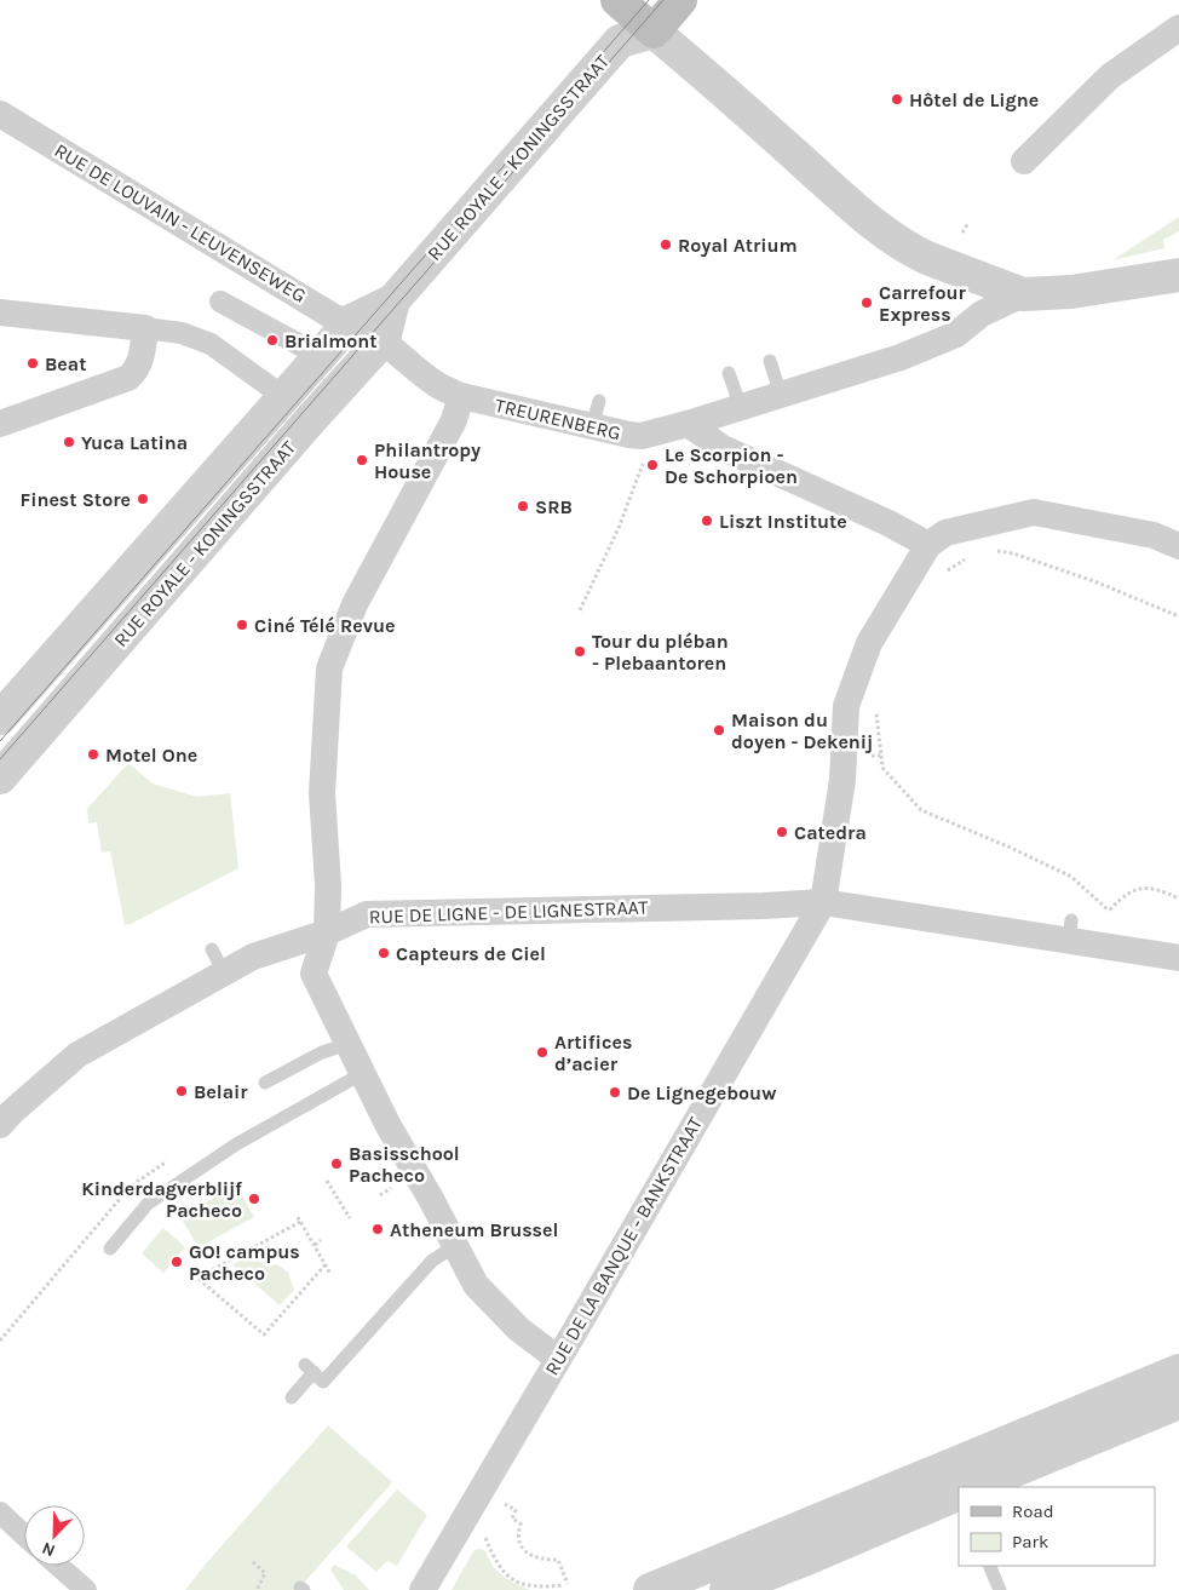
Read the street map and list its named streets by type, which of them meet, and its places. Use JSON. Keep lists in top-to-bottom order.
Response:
{
  "streets": {
    "street": [
      "RUE ROYALE - KONINGSSTRAAT",
      "RUE DE LOUVAIN - LEUVENSEWEG",
      "TREURENBERG",
      "RUE DE LIGNE - DE LIGNESTRAAT",
      "RUE DE LA BANQUE - BANKSTRAAT"
    ]
  },
  "crossings": [
    ["RUE ROYALE - KONINGSSTRAAT", "RUE DE LOUVAIN - LEUVENSEWEG"],
    ["RUE ROYALE - KONINGSSTRAAT", "TREURENBERG"],
    ["RUE DE LOUVAIN - LEUVENSEWEG", "TREURENBERG"],
    ["RUE DE LIGNE - DE LIGNESTRAAT", "RUE DE LA BANQUE - BANKSTRAAT"]
  ],
  "places": [
    "Hôtel de Ligne",
    "Royal Atrium",
    "Carrefour Express",
    "Brialmont",
    "Beat",
    "Yuca Latina",
    "Philantropy House",
    "Le Scorpion - De Schorpioen",
    "Finest Store",
    "SRB",
    "Liszt Institute",
    "Ciné Télé Revue",
    "Tour du pléban - Plebaantoren",
    "Maison du doyen - Dekenij",
    "Motel One",
    "Catedra",
    "Capteurs de Ciel",
    "Artifices d’acier",
    "Belair",
    "De Lignegebouw",
    "Basisschool Pacheco",
    "Kinderdagverblijf Pacheco",
    "Atheneum Brussel",
    "GO! campus Pacheco"
  ],
  "legend": ["Road", "Park"],
  "north": "bottom left"
}
